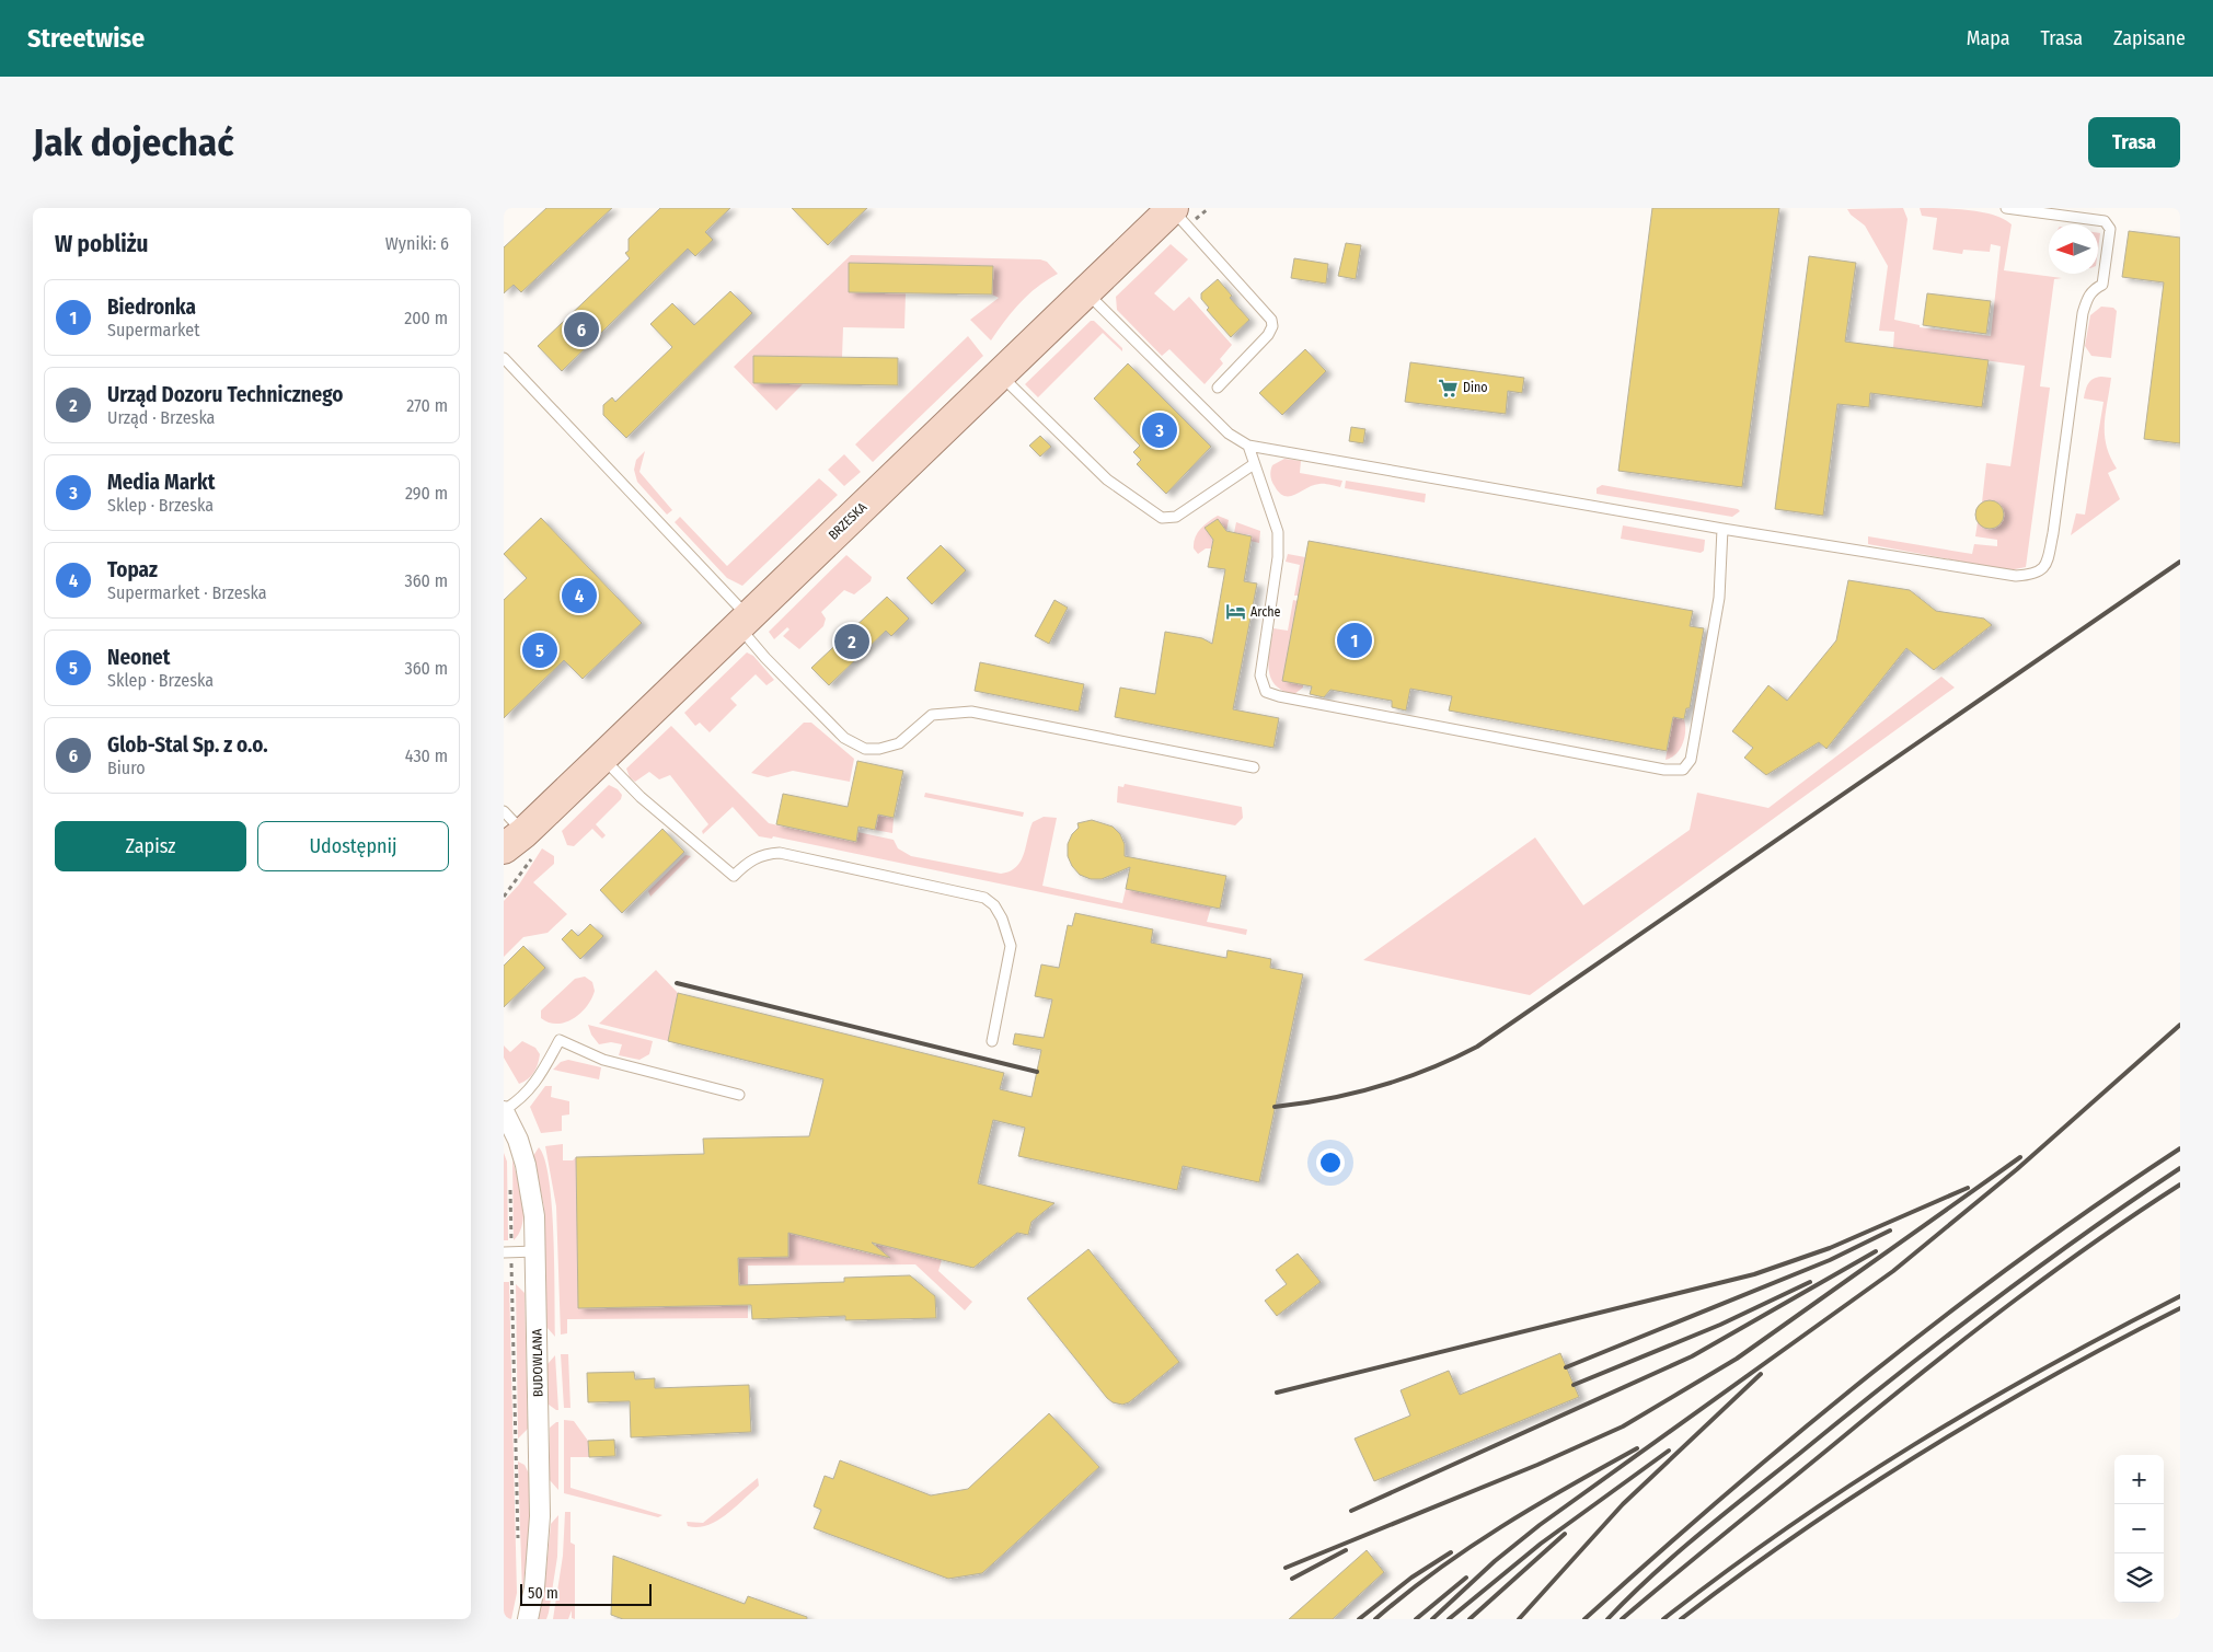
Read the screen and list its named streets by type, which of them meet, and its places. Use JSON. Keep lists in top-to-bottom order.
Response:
{
  "streets": {
    "main road": ["BRZESKA"],
    "street": ["BUDOWLANA"]
  },
  "places": {
    "supermarket": ["Dino"],
    "hotel": ["Arche"]
  },
  "scale_bar": "50 m",
  "north": "left",
  "page": {
    "header": "Streetwise",
    "nav": ["Mapa", "Trasa", "Zapisane"],
    "buttons": [
      "Trasa",
      ["Zapisz", "Udostępnij"]
    ],
    "title": "Jak dojechać",
    "heading": ["W pobliżu", "Wyniki: 6"],
    "list": [
      {
        "mark": "1",
        "name": "Biedronka",
        "note": "Supermarket",
        "value": "200 m"
      },
      {
        "mark": "2",
        "name": "Urząd Dozoru Technicznego",
        "note": "Urząd · Brzeska",
        "value": "270 m"
      },
      {
        "mark": "3",
        "name": "Media Markt",
        "note": "Sklep · Brzeska",
        "value": "290 m"
      },
      {
        "mark": "4",
        "name": "Topaz",
        "note": "Supermarket · Brzeska",
        "value": "360 m"
      },
      {
        "mark": "5",
        "name": "Neonet",
        "note": "Sklep · Brzeska",
        "value": "360 m"
      },
      {
        "mark": "6",
        "name": "Glob-Stal Sp. z o.o.",
        "note": "Biuro",
        "value": "430 m"
      }
    ],
    "pins": [
      "6",
      "3",
      "4",
      "1",
      "2",
      "5"
    ],
    "map_buttons": ["+", "−"],
    "scale": "50 m"
  }
}
